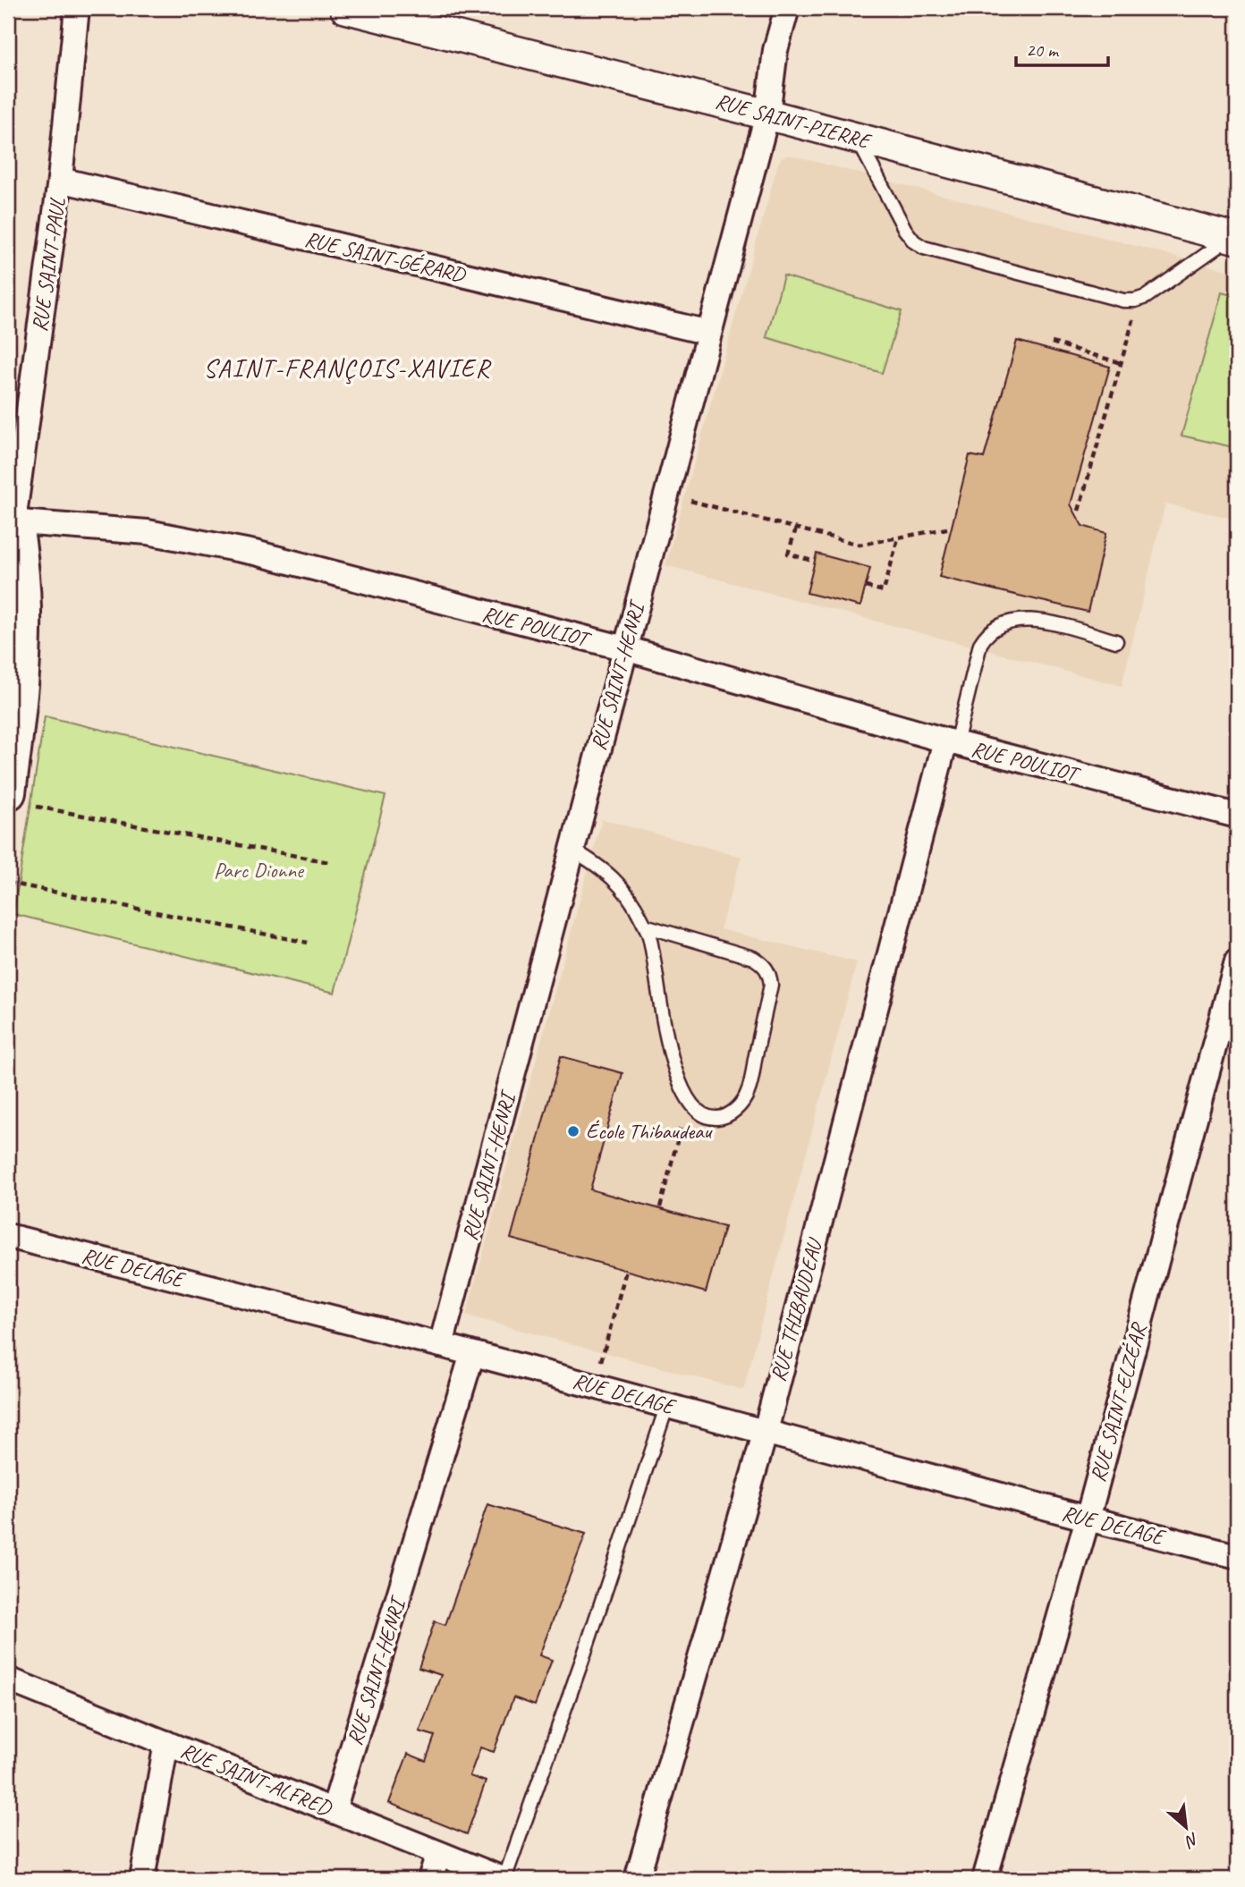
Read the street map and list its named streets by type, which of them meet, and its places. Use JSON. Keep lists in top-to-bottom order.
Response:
{
  "streets": {
    "street": [
      "RUE SAINT-PIERRE",
      "RUE SAINT-GÉRARD",
      "RUE SAINT-PAUL",
      "RUE POULIOT",
      "RUE SAINT-HENRI",
      "RUE DELAGE",
      "RUE THIBAUDEAU",
      "RUE SAINT-ELZÉAR",
      "RUE SAINT-ALFRED"
    ]
  },
  "crossings": [
    ["RUE SAINT-PIERRE", "RUE SAINT-HENRI"],
    ["RUE SAINT-GÉRARD", "RUE SAINT-PAUL"],
    ["RUE SAINT-GÉRARD", "RUE SAINT-HENRI"],
    ["RUE SAINT-PAUL", "RUE POULIOT"],
    ["RUE POULIOT", "RUE SAINT-HENRI"],
    ["RUE POULIOT", "RUE THIBAUDEAU"],
    ["RUE SAINT-HENRI", "RUE DELAGE"],
    ["RUE SAINT-HENRI", "RUE SAINT-ALFRED"],
    ["RUE DELAGE", "RUE THIBAUDEAU"],
    ["RUE DELAGE", "RUE SAINT-ELZÉAR"]
  ],
  "districts": ["SAINT-FRANÇOIS-XAVIER"],
  "parks": ["Parc Dionne"],
  "places": ["École Thibaudeau"],
  "scale_bar": "20 m",
  "north": "bottom right"
}
